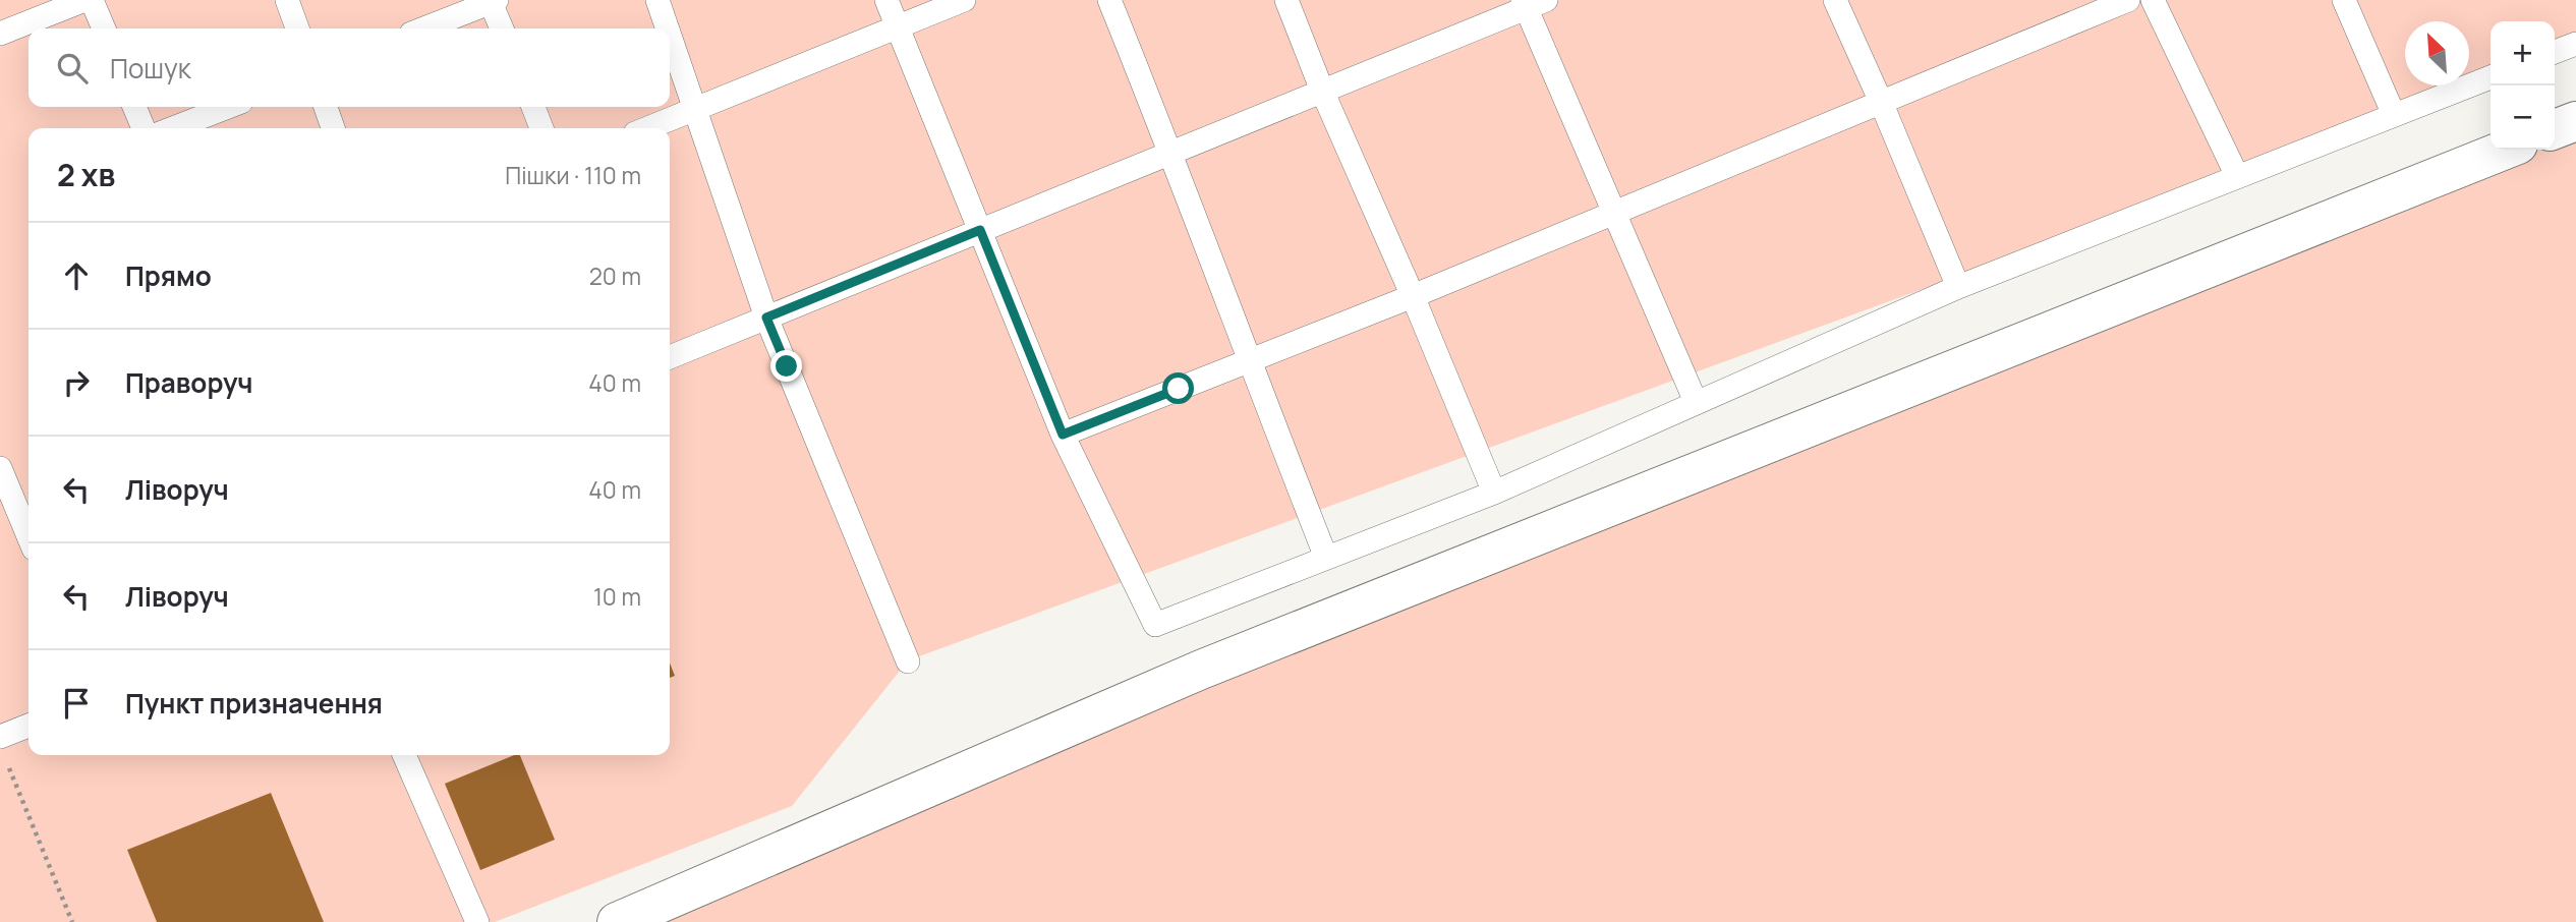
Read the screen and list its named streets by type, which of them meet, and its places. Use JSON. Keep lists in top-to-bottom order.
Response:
{
  "north": "top left",
  "page": {
    "map_buttons": ["+", "−"],
    "search": "Пошук",
    "heading": ["2 хв", "Пішки · 110 m"],
    "list": [
      ["Прямо", "20 m"],
      ["Праворуч", "40 m"],
      ["Ліворуч", "40 m"],
      ["Ліворуч", "10 m"],
      "Пункт призначення"
    ]
  }
}
